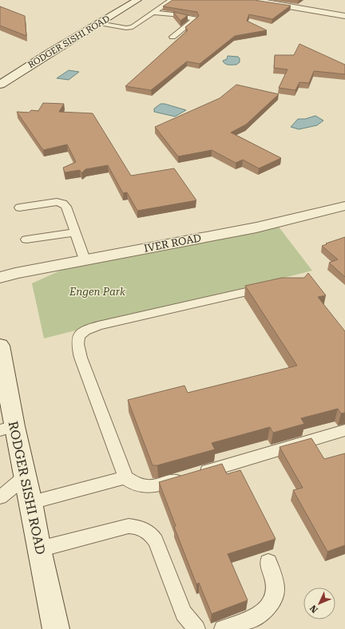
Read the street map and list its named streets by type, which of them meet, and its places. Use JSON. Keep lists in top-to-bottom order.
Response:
{
  "streets": {
    "street": ["RODGER SISHI ROAD", "IVER ROAD"]
  },
  "parks": ["Engen Park"],
  "north": "bottom left"
}
